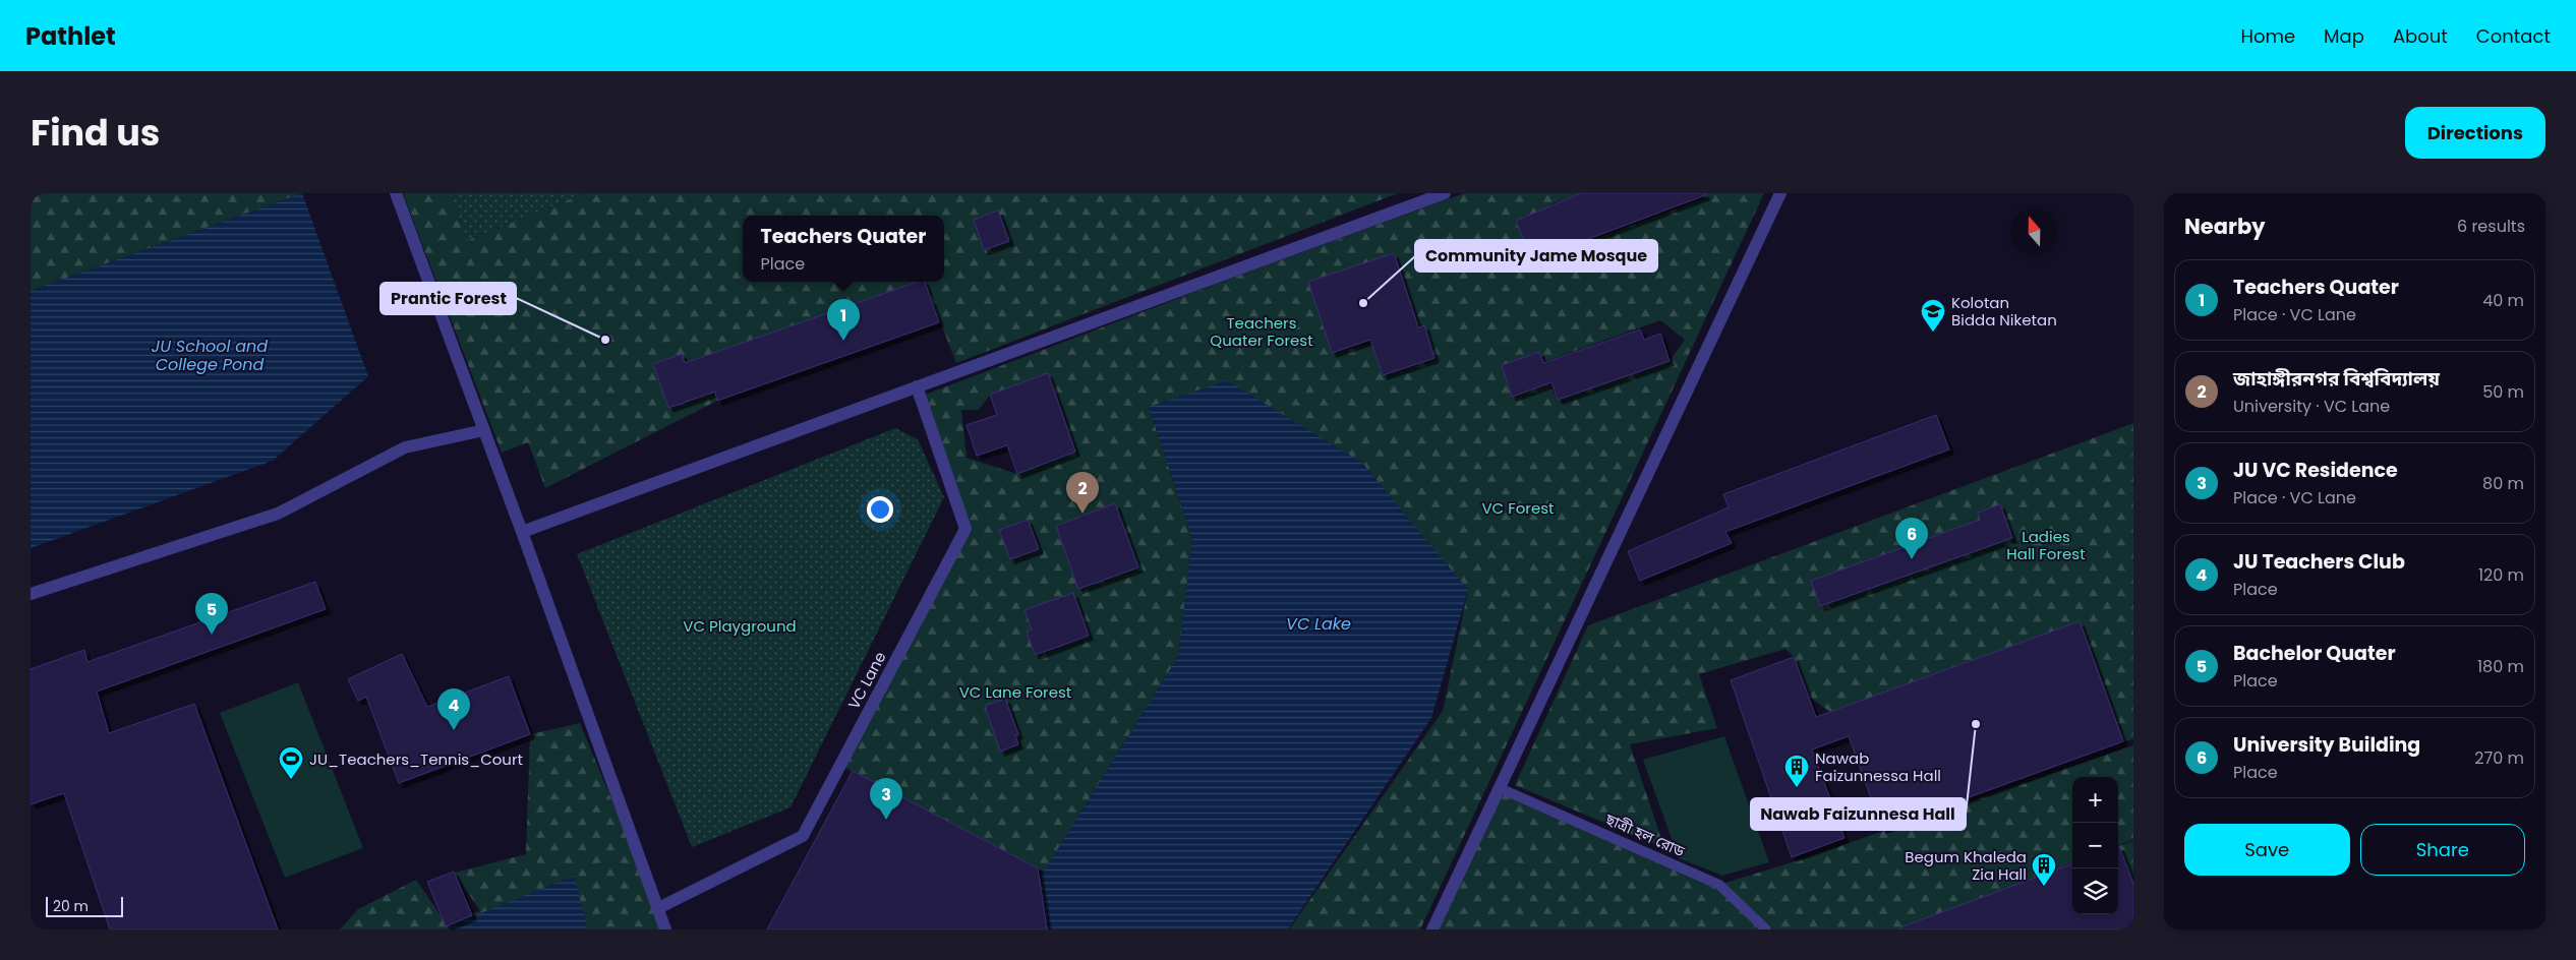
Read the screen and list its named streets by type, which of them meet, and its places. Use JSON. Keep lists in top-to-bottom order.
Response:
{
  "streets": {
    "street": ["VC Lane"],
    "lane": ["ছাত্রী হল রোড"]
  },
  "water": ["JU School and College Pond", "VC Lake"],
  "parks": [
    "Teachers Quater Forest",
    "VC Forest",
    "Ladies Hall Forest",
    "VC Playground",
    "VC Lane Forest"
  ],
  "places": {
    "other": ["Community Jame Mosque", "Prantic Forest", "Nawab Faizunnesa Hall"],
    "school or university": ["Kolotan Bidda Niketan"],
    "sports": ["JU_Teachers_Tennis_Court"],
    "building": ["Nawab Faizunnessa Hall", "Begum Khaleda Zia Hall"]
  },
  "scale_bar": "20 m",
  "north": "top",
  "page": {
    "header": "Pathlet",
    "nav": [
      "Home",
      "Map",
      "About",
      "Contact"
    ],
    "title": "Find us",
    "buttons": [
      "Directions",
      ["Save", "Share"]
    ],
    "heading": ["Nearby", "6 results"],
    "popup": ["Teachers Quater", "Place"],
    "list": [
      {
        "mark": "1",
        "name": "Teachers Quater",
        "note": "Place · VC Lane",
        "value": "40 m"
      },
      {
        "mark": "2",
        "name": "জাহাঙ্গীরনগর বিশ্ববিদ্যালয়",
        "note": "University · VC Lane",
        "value": "50 m"
      },
      {
        "mark": "3",
        "name": "JU VC Residence",
        "note": "Place · VC Lane",
        "value": "80 m"
      },
      {
        "mark": "4",
        "name": "JU Teachers Club",
        "note": "Place",
        "value": "120 m"
      },
      {
        "mark": "5",
        "name": "Bachelor Quater",
        "note": "Place",
        "value": "180 m"
      },
      {
        "mark": "6",
        "name": "University Building",
        "note": "Place",
        "value": "270 m"
      }
    ],
    "pins": [
      "1",
      "2",
      "6",
      "5",
      "4",
      "3"
    ],
    "map_buttons": ["+", "−"],
    "scale": "20 m"
  }
}
